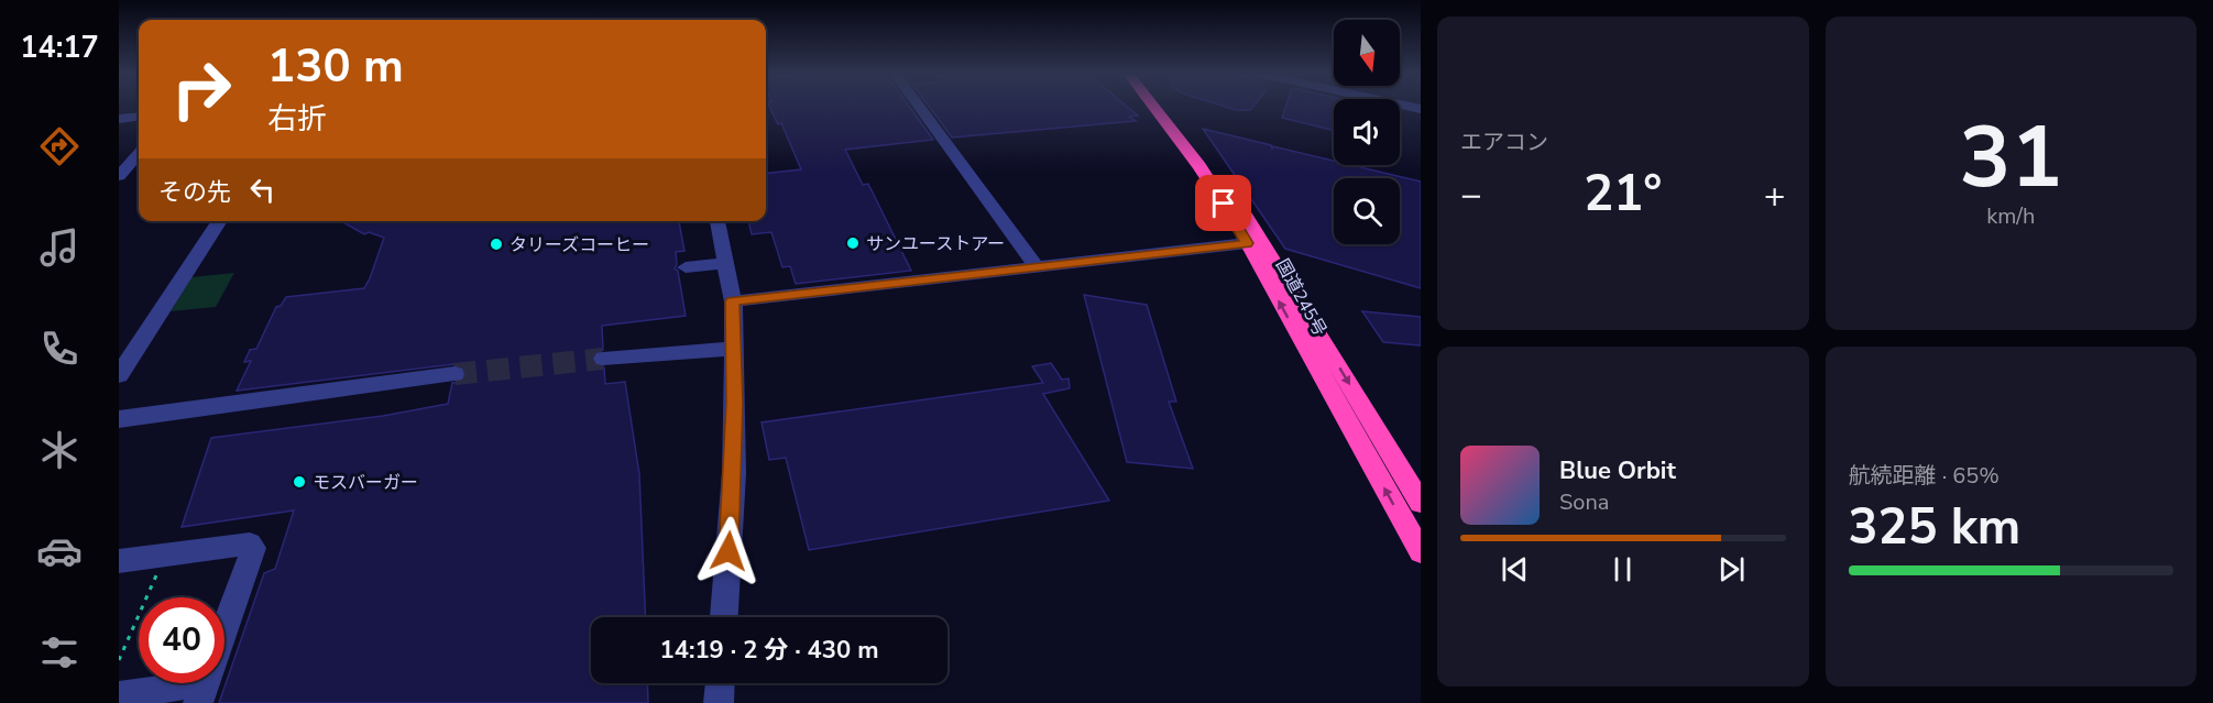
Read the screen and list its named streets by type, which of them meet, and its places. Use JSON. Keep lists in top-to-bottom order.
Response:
{
  "streets": {
    "highway": ["国道245号"]
  },
  "places": ["サンユーストアー", "タリーズコーヒー", "モスバーガー"],
  "north": "bottom",
  "page": {
    "tabs": "14:17",
    "tile": [
      "エアコン",
      ["31", "km/h"],
      ["航続距離 · 65%", "325 km"]
    ],
    "turn": ["130 m", "右折"],
    "then": "その先",
    "heat": ["−", "21°", "+"],
    "song": ["Blue Orbit", "Sona"],
    "limit": "40",
    "trip": "14:19 · 2 分 · 430 m"
  }
}
